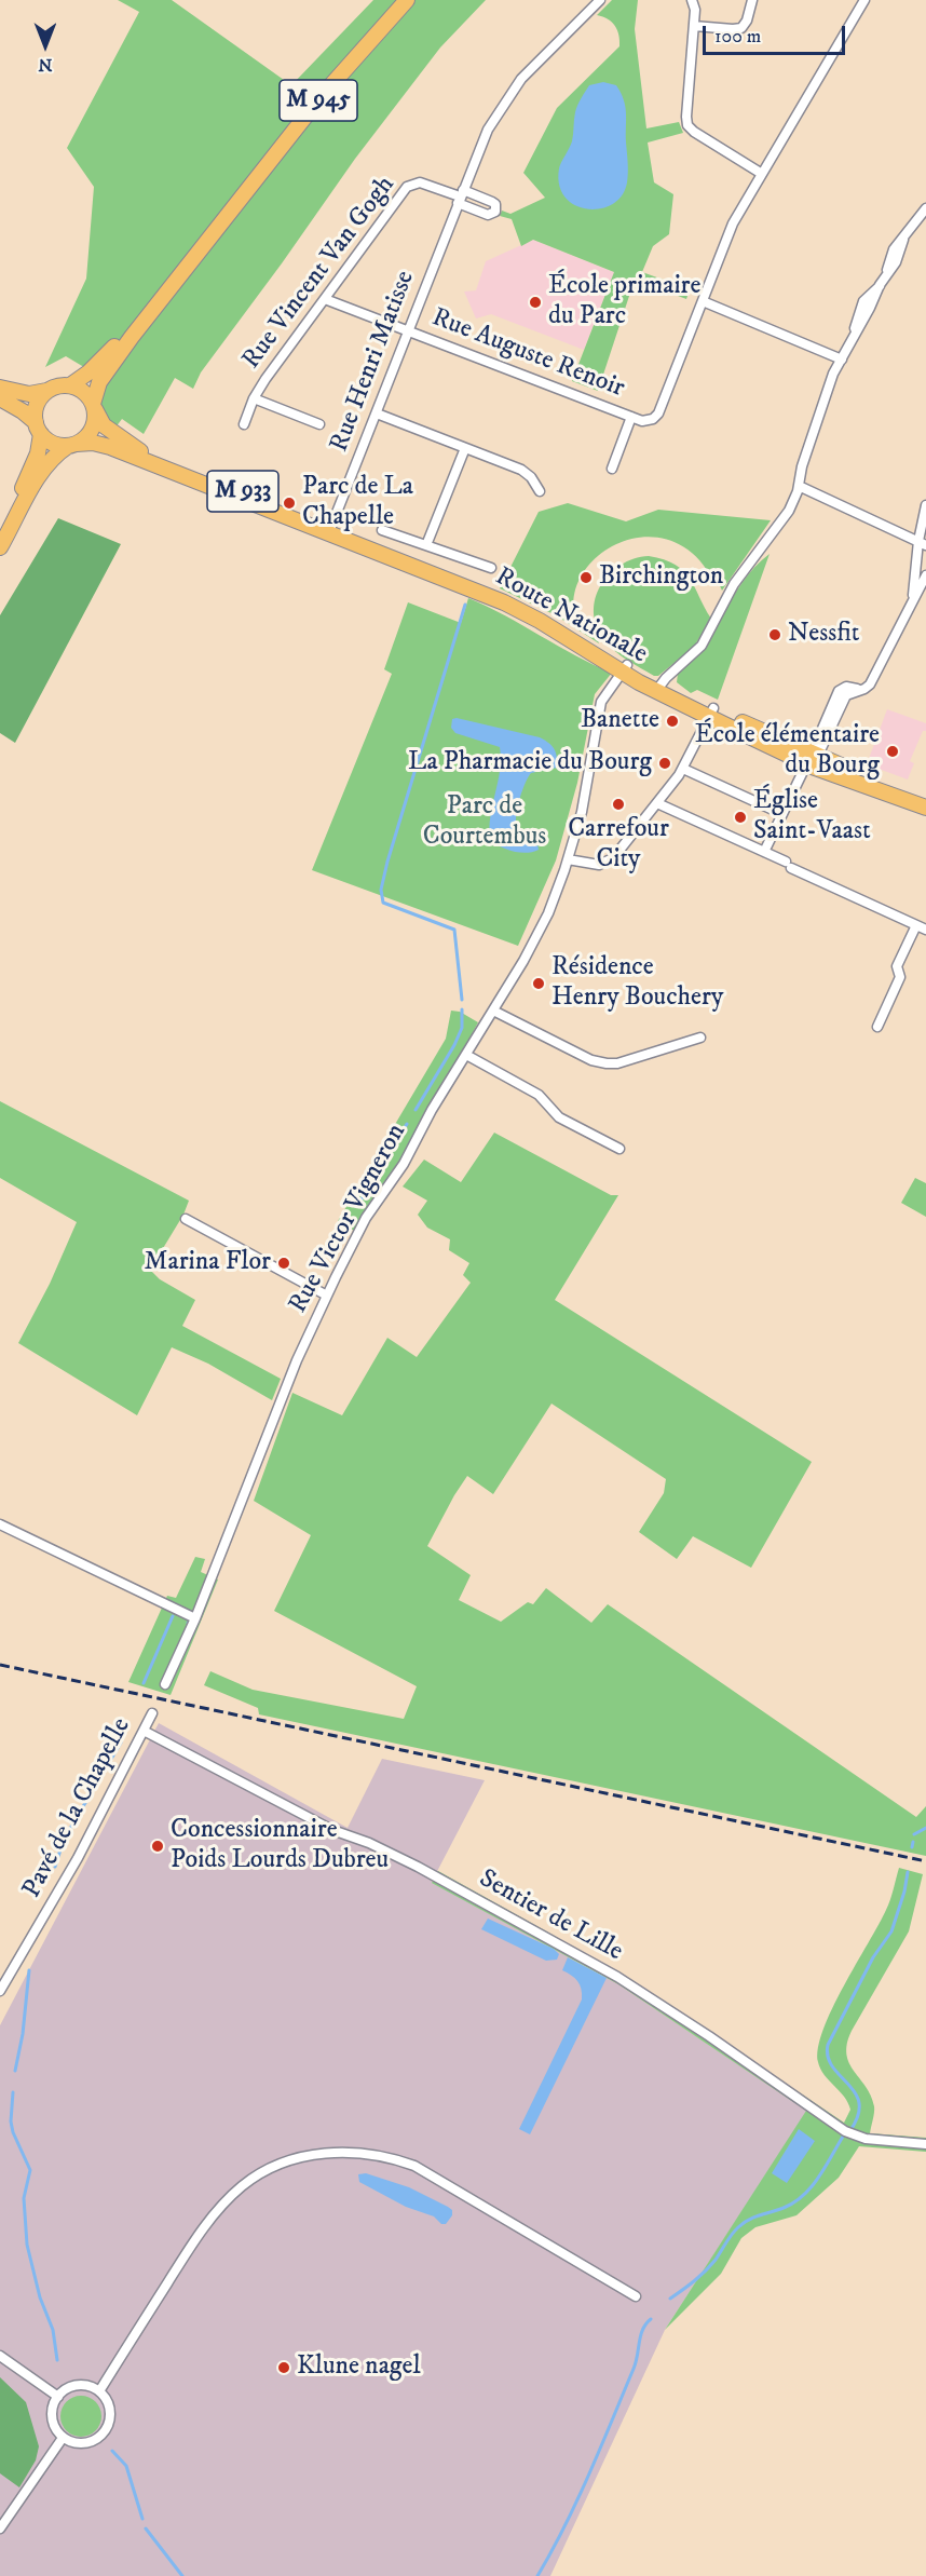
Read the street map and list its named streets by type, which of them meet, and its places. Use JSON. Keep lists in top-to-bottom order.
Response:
{
  "streets": {
    "main road": ["M 945", "M 933", "Route Nationale"],
    "street": [
      "Rue Vincent Van Gogh",
      "Rue Auguste Renoir",
      "Rue Henri Matisse",
      "Rue Victor Vigneron",
      "Pavé de la Chapelle",
      "Sentier de Lille"
    ]
  },
  "crossings": [
    ["M 945", "Route Nationale"],
    ["Rue Vincent Van Gogh", "Rue Auguste Renoir"],
    ["Rue Vincent Van Gogh", "Rue Henri Matisse"],
    ["Rue Auguste Renoir", "Rue Henri Matisse"],
    ["Rue Henri Matisse", "Route Nationale"],
    ["Route Nationale", "Rue Victor Vigneron"],
    ["Pavé de la Chapelle", "Sentier de Lille"]
  ],
  "parks": ["Parc de Courtembus"],
  "places": [
    "École primaire du Parc",
    "Parc de La Chapelle",
    "Birchington",
    "Nessfit",
    "Banette",
    "École élémentaire du Bourg",
    "La Pharmacie du Bourg",
    "Carrefour City",
    "Église Saint-Vaast",
    "Résidence Henry Bouchery",
    "Marina Flor",
    "Concessionnaire Poids Lourds Dubreu",
    "Klune nagel"
  ],
  "scale_bar": "100 m",
  "north": "bottom"
}
